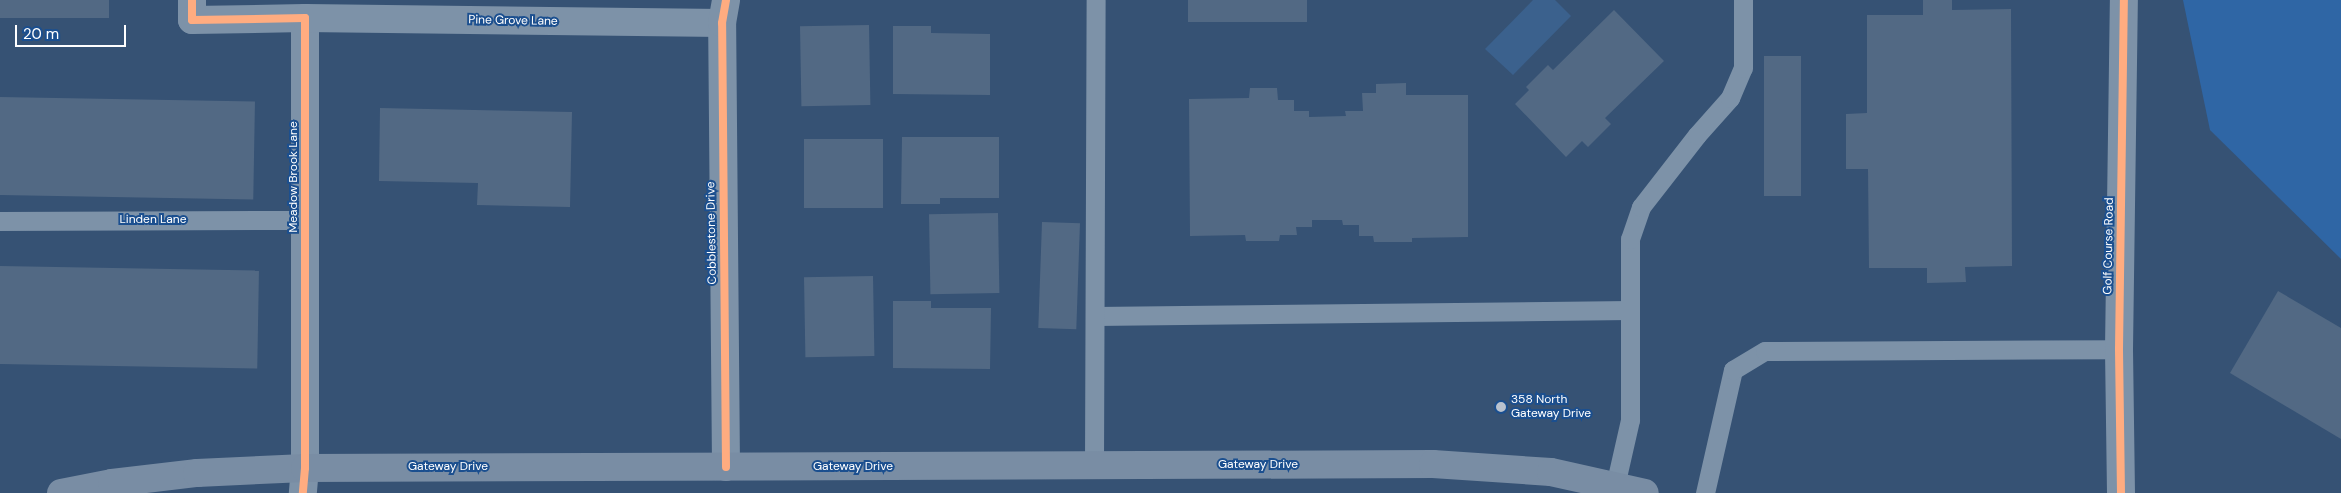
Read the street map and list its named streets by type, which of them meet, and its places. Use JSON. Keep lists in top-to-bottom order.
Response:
{
  "streets": {
    "main road": ["Gateway Drive"],
    "street": [
      "Pine Grove Lane",
      "Meadow Brook Lane",
      "Cobblestone Drive",
      "Golf Course Road"
    ],
    "lane": ["Linden Lane"]
  },
  "crossings": [
    ["Pine Grove Lane", "Meadow Brook Lane"],
    ["Pine Grove Lane", "Cobblestone Drive"],
    ["Meadow Brook Lane", "Linden Lane"],
    ["Meadow Brook Lane", "Gateway Drive"],
    ["Cobblestone Drive", "Gateway Drive"]
  ],
  "places": ["358 North Gateway Drive"],
  "scale_bar": "20 m"
}
